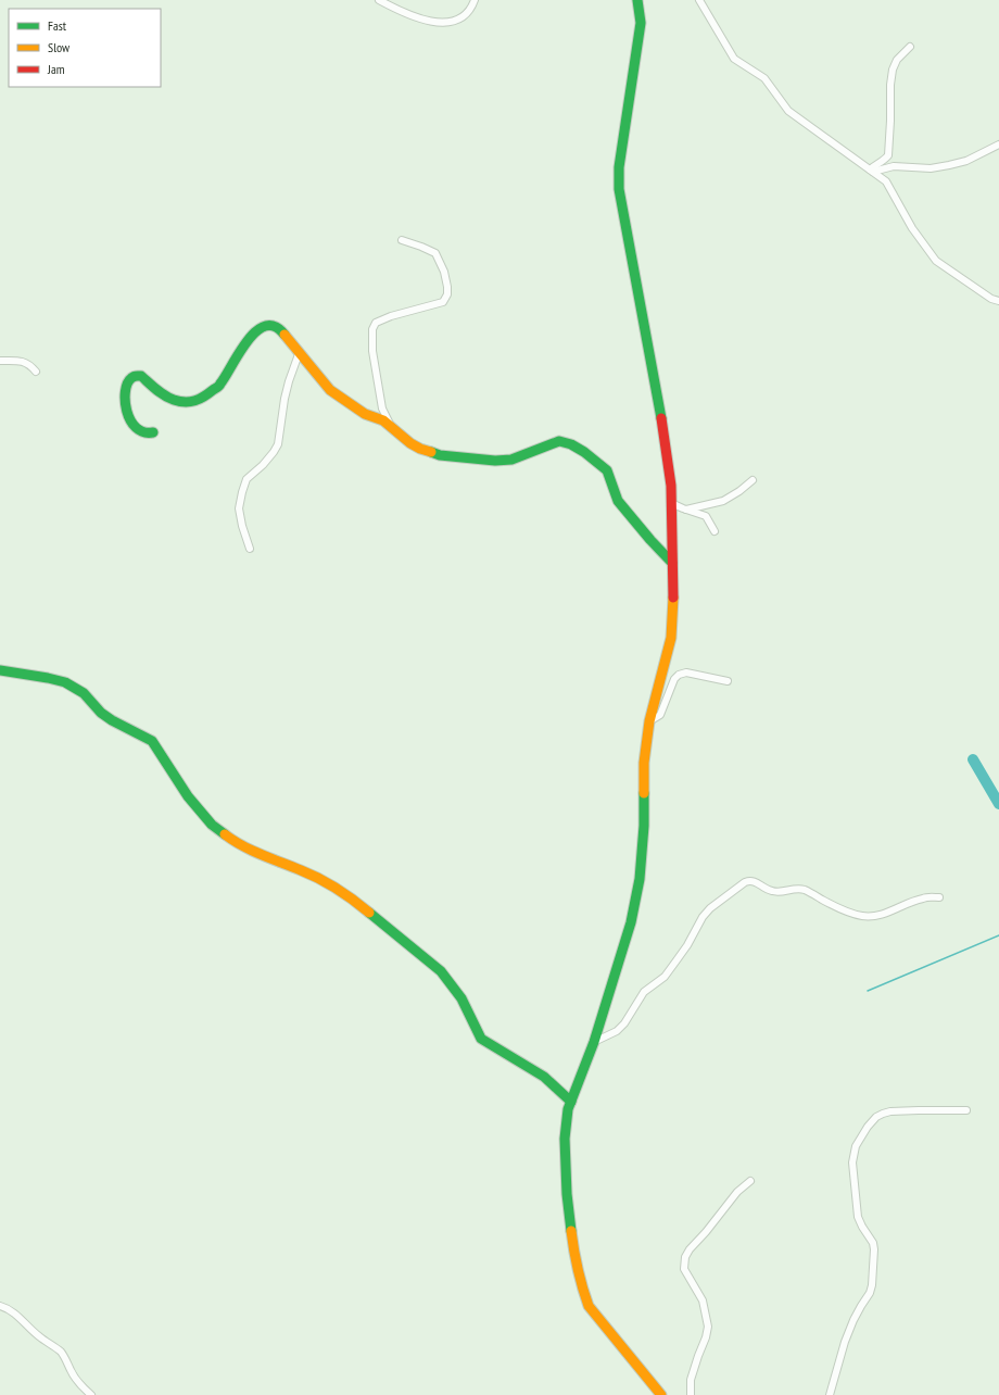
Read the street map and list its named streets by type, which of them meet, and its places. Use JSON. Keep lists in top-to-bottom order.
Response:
{
  "legend": ["Fast", "Slow", "Jam"]
}
